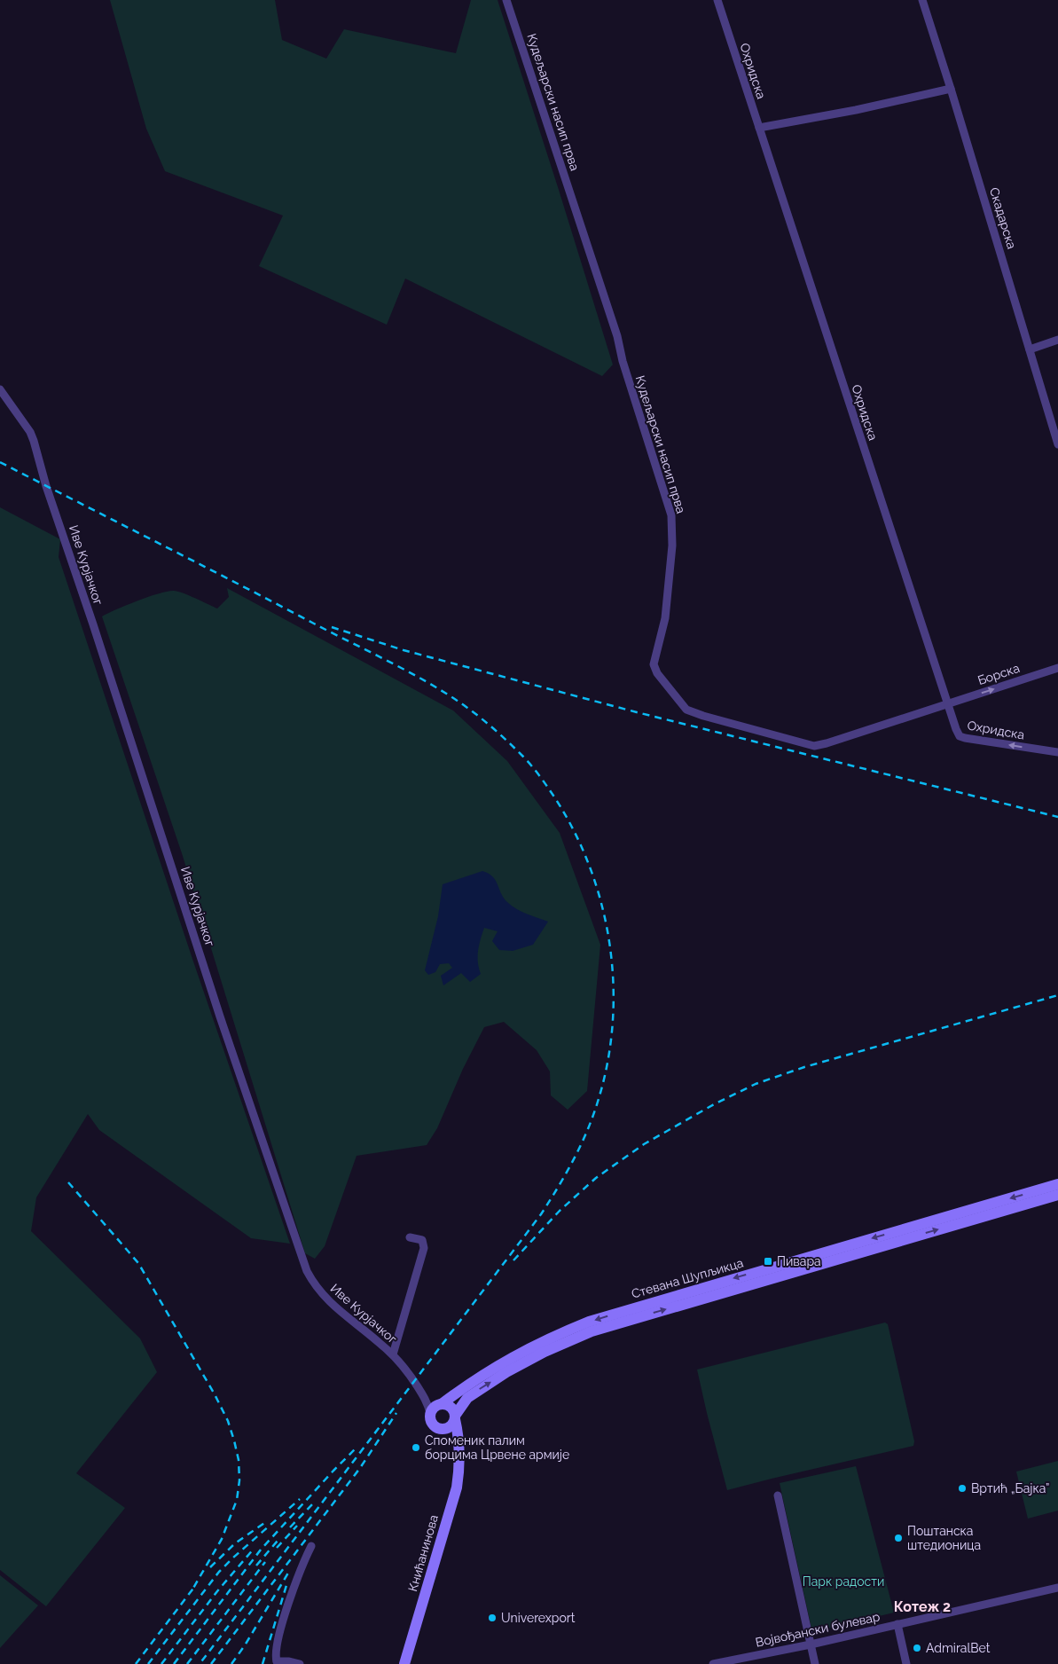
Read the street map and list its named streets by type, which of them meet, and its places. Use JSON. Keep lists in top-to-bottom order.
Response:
{
  "streets": {
    "main road": ["Стевана Шупљикца", "Книћанинова"],
    "street": [
      "Охридска",
      "Кудељарски насип прва",
      "Скадарска",
      "Иве Курјачког",
      "Борска",
      "Војвођански булевар"
    ]
  },
  "crossings": [
    ["Охридска", "Кудељарски насип прва"],
    ["Охридска", "Борска"],
    ["Кудељарски насип прва", "Борска"],
    ["Иве Курјачког", "Стевана Шупљикца"],
    ["Иве Курјачког", "Книћанинова"],
    ["Стевана Шупљикца", "Книћанинова"]
  ],
  "one_way": ["Борска"],
  "districts": ["Котеж 2"],
  "parks": ["Парк радости"],
  "places": {
    "transit": ["Пивара"],
    "other": [
      "Споменик палим борцима Црвене армије",
      "Вртић „Бајка”",
      "Поштанска штедионица",
      "Univerexport",
      "AdmiralBet"
    ]
  }
}
